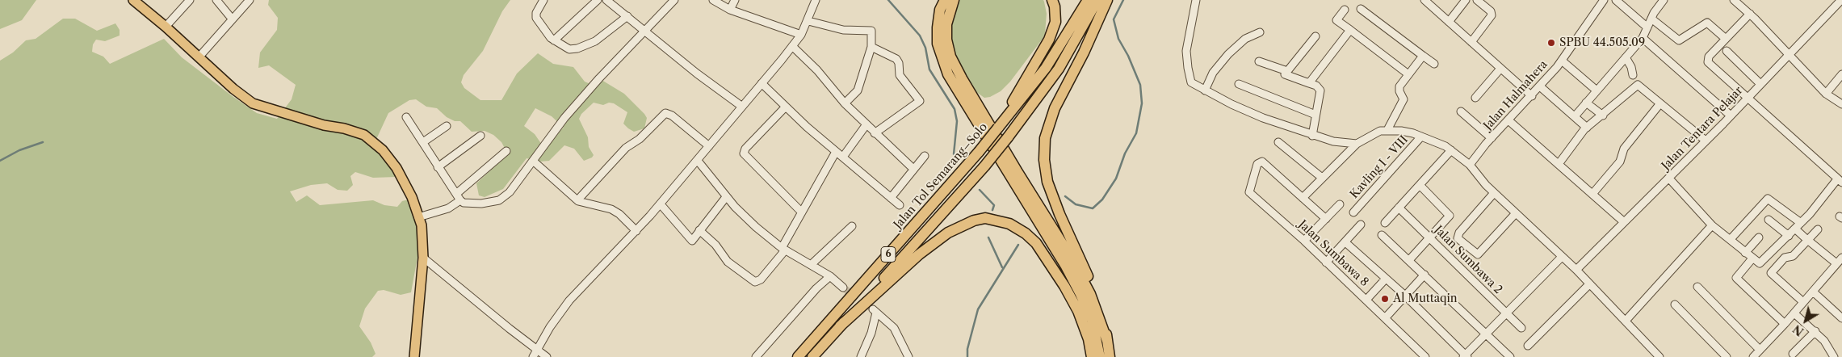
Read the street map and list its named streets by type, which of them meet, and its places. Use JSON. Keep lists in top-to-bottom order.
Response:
{
  "streets": {
    "highway": ["Jalan Tol Semarang–Solo", "6"],
    "street": [
      "Jalan Halmahera",
      "Jalan Tentara Pelajar",
      "Kavling I - VIII",
      "Jalan Sumbawa 8",
      "Jalan Sumbawa 2"
    ]
  },
  "places": ["SPBU 44.505.09", "Al Muttaqin"],
  "north": "bottom left"
}
